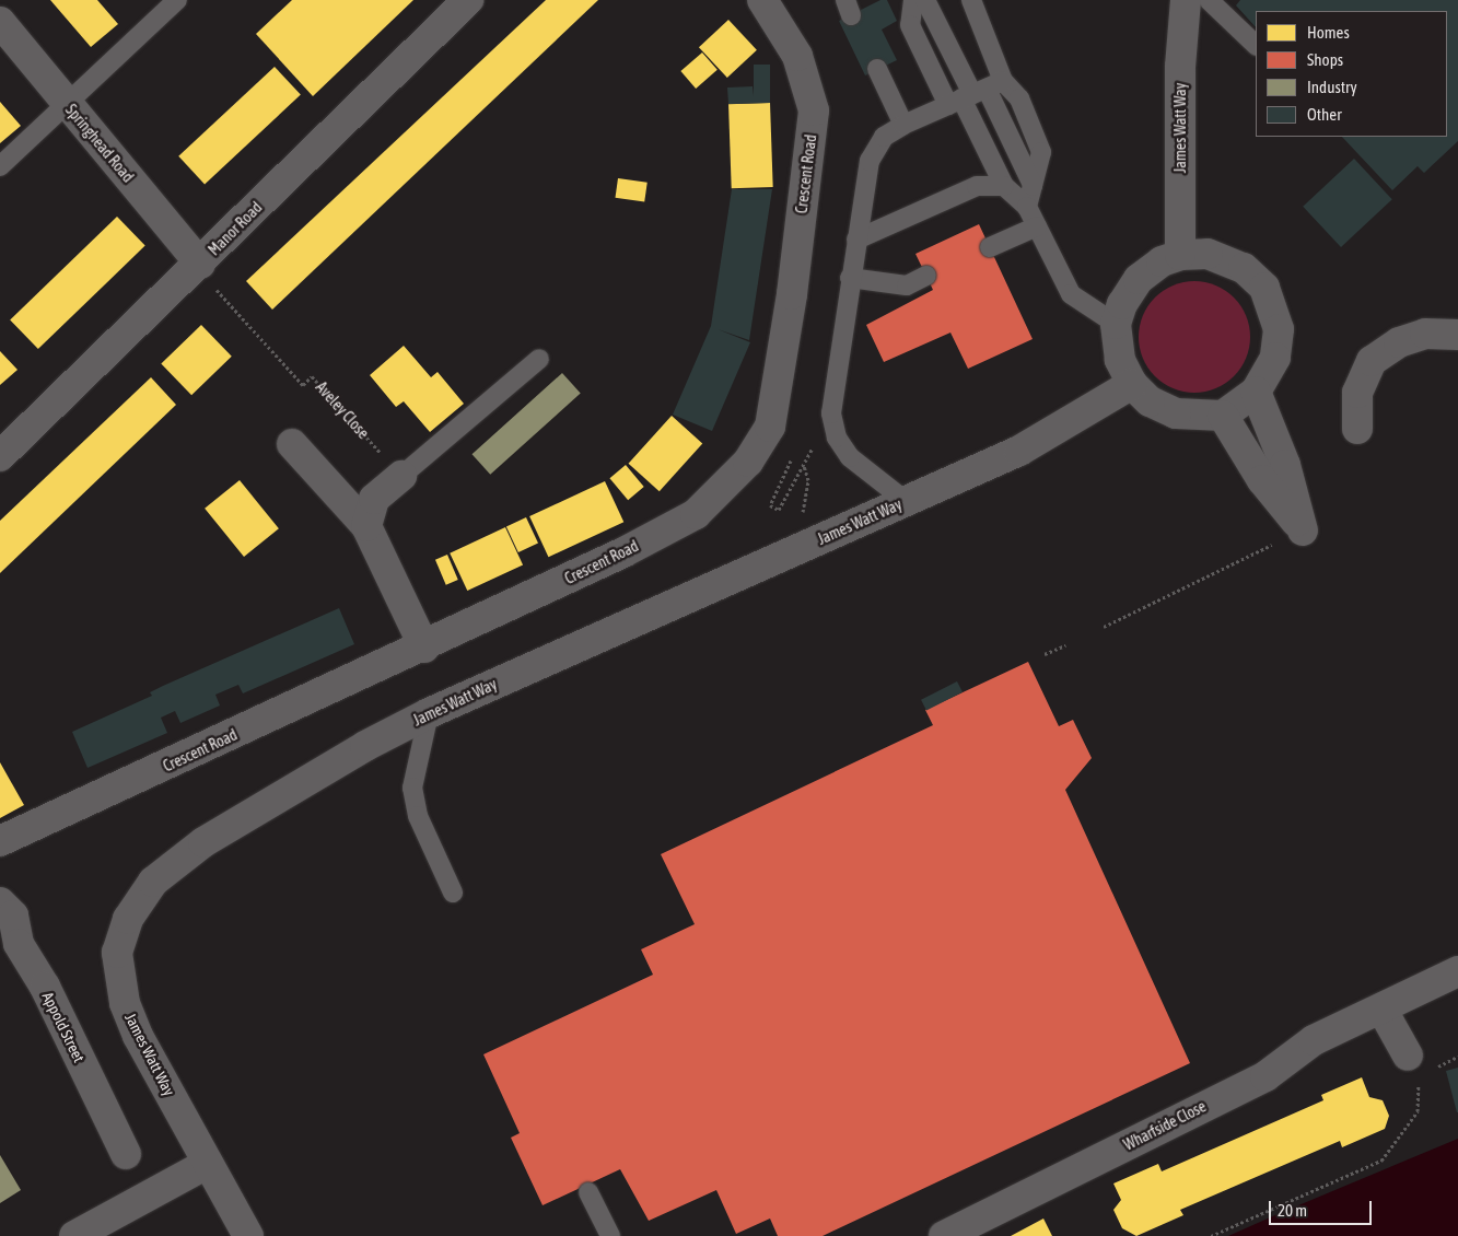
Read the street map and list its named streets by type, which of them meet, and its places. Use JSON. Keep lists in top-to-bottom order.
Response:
{
  "streets": {
    "street": [
      "James Watt Way",
      "Springhead Road",
      "Crescent Road",
      "Manor Road",
      "Appold Street",
      "Wharfside Close"
    ],
    "path": ["Aveley Close"]
  },
  "crossings": [
    ["Springhead Road", "Manor Road"],
    ["Springhead Road", "Aveley Close"],
    ["Manor Road", "Aveley Close"]
  ],
  "legend": [
    "Homes",
    "Shops",
    "Industry",
    "Other"
  ],
  "scale_bar": "20 m"
}
